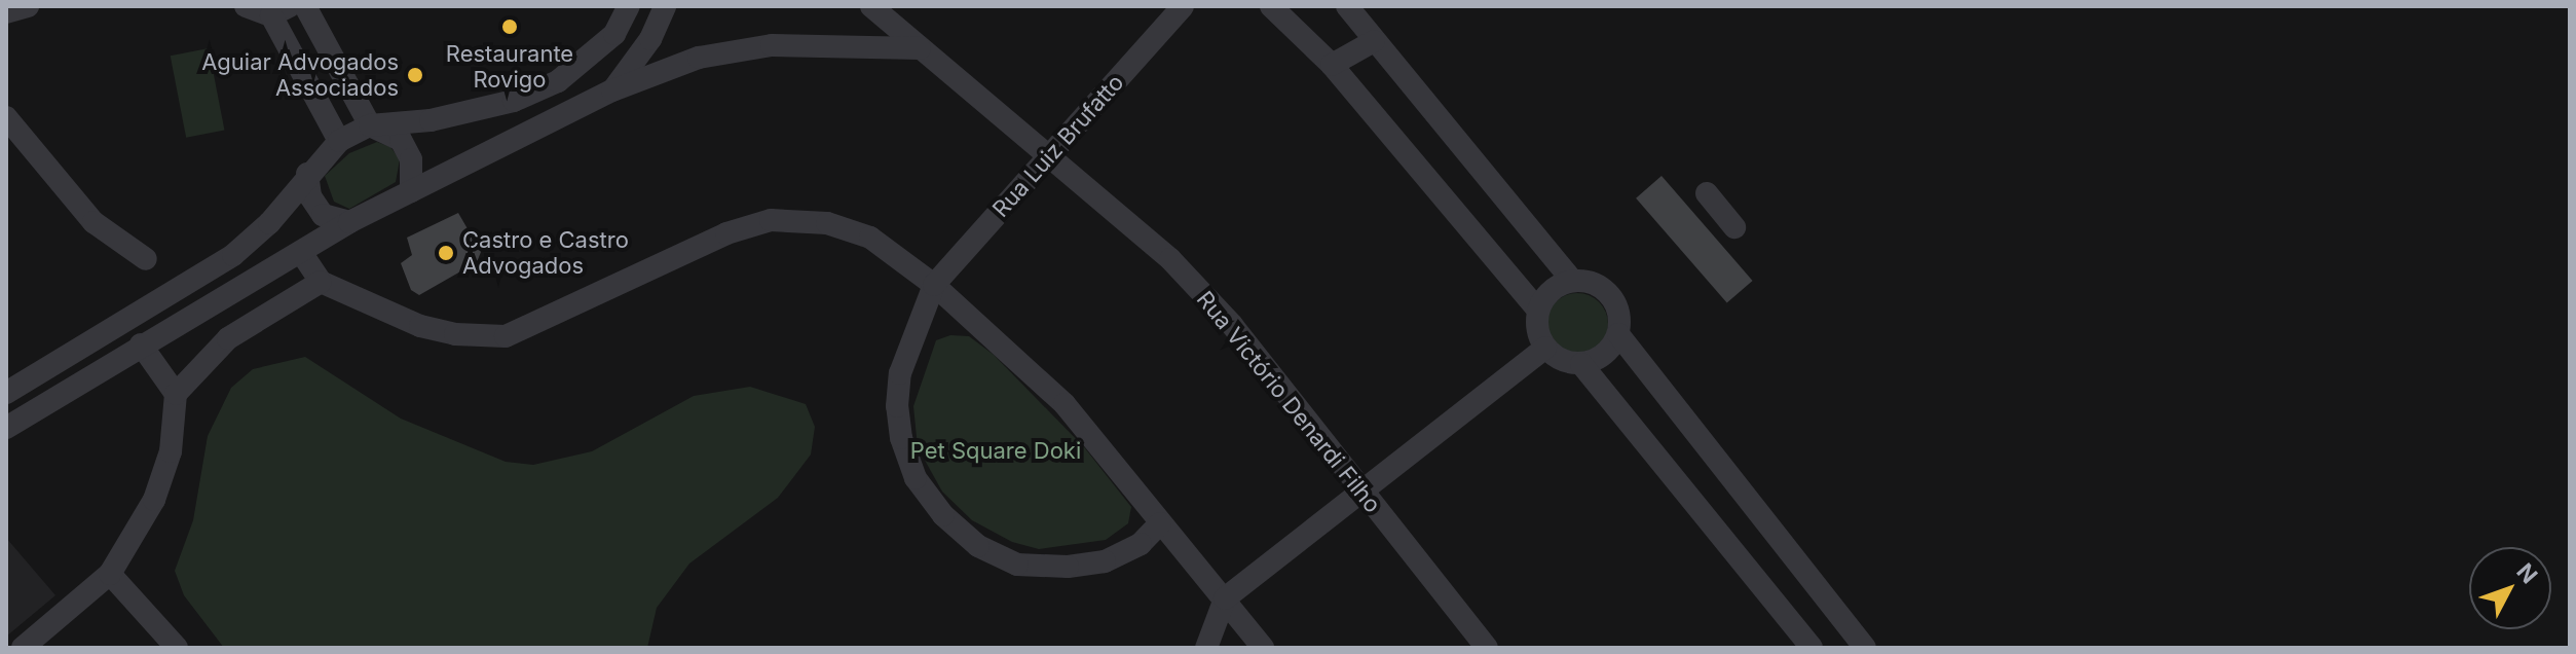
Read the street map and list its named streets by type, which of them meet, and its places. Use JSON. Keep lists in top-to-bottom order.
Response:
{
  "streets": {
    "street": ["Rua Luiz Brufatto", "Rua Victório Denardi Filho"]
  },
  "crossings": [
    ["Rua Luiz Brufatto", "Rua Victório Denardi Filho"]
  ],
  "parks": ["Pet Square Doki"],
  "places": ["Restaurante Rovigo", "Aguiar Advogados Associados", "Castro e Castro Advogados"],
  "north": "top right"
}
